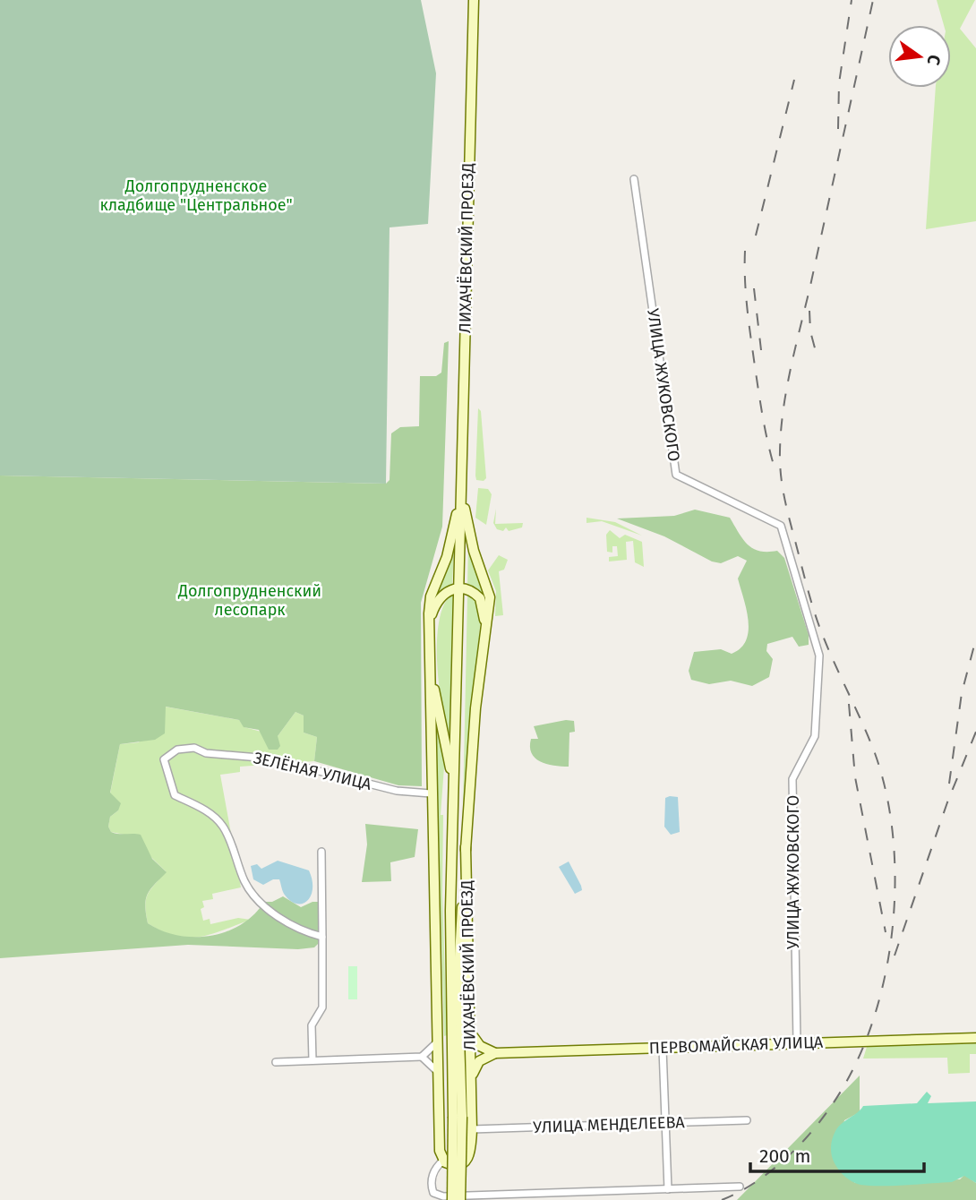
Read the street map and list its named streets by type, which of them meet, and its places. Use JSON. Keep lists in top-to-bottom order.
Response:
{
  "streets": {
    "main road": ["ЛИХАЧЁВСКИЙ ПРОЕЗД", "ПЕРВОМАЙСКАЯ УЛИЦА"],
    "street": ["УЛИЦА ЖУКОВСКОГО", "ЗЕЛЁНАЯ УЛИЦА", "УЛИЦА МЕНДЕЛЕЕВА"]
  },
  "crossings": [
    ["ЛИХАЧЁВСКИЙ ПРОЕЗД", "УЛИЦА МЕНДЕЛЕЕВА"],
    ["УЛИЦА ЖУКОВСКОГО", "ПЕРВОМАЙСКАЯ УЛИЦА"]
  ],
  "parks": ["Долгопрудненское кладбище \"Центральное\"", "Долгопрудненский лесопарк"],
  "scale_bar": "200 m",
  "north": "right"
}
